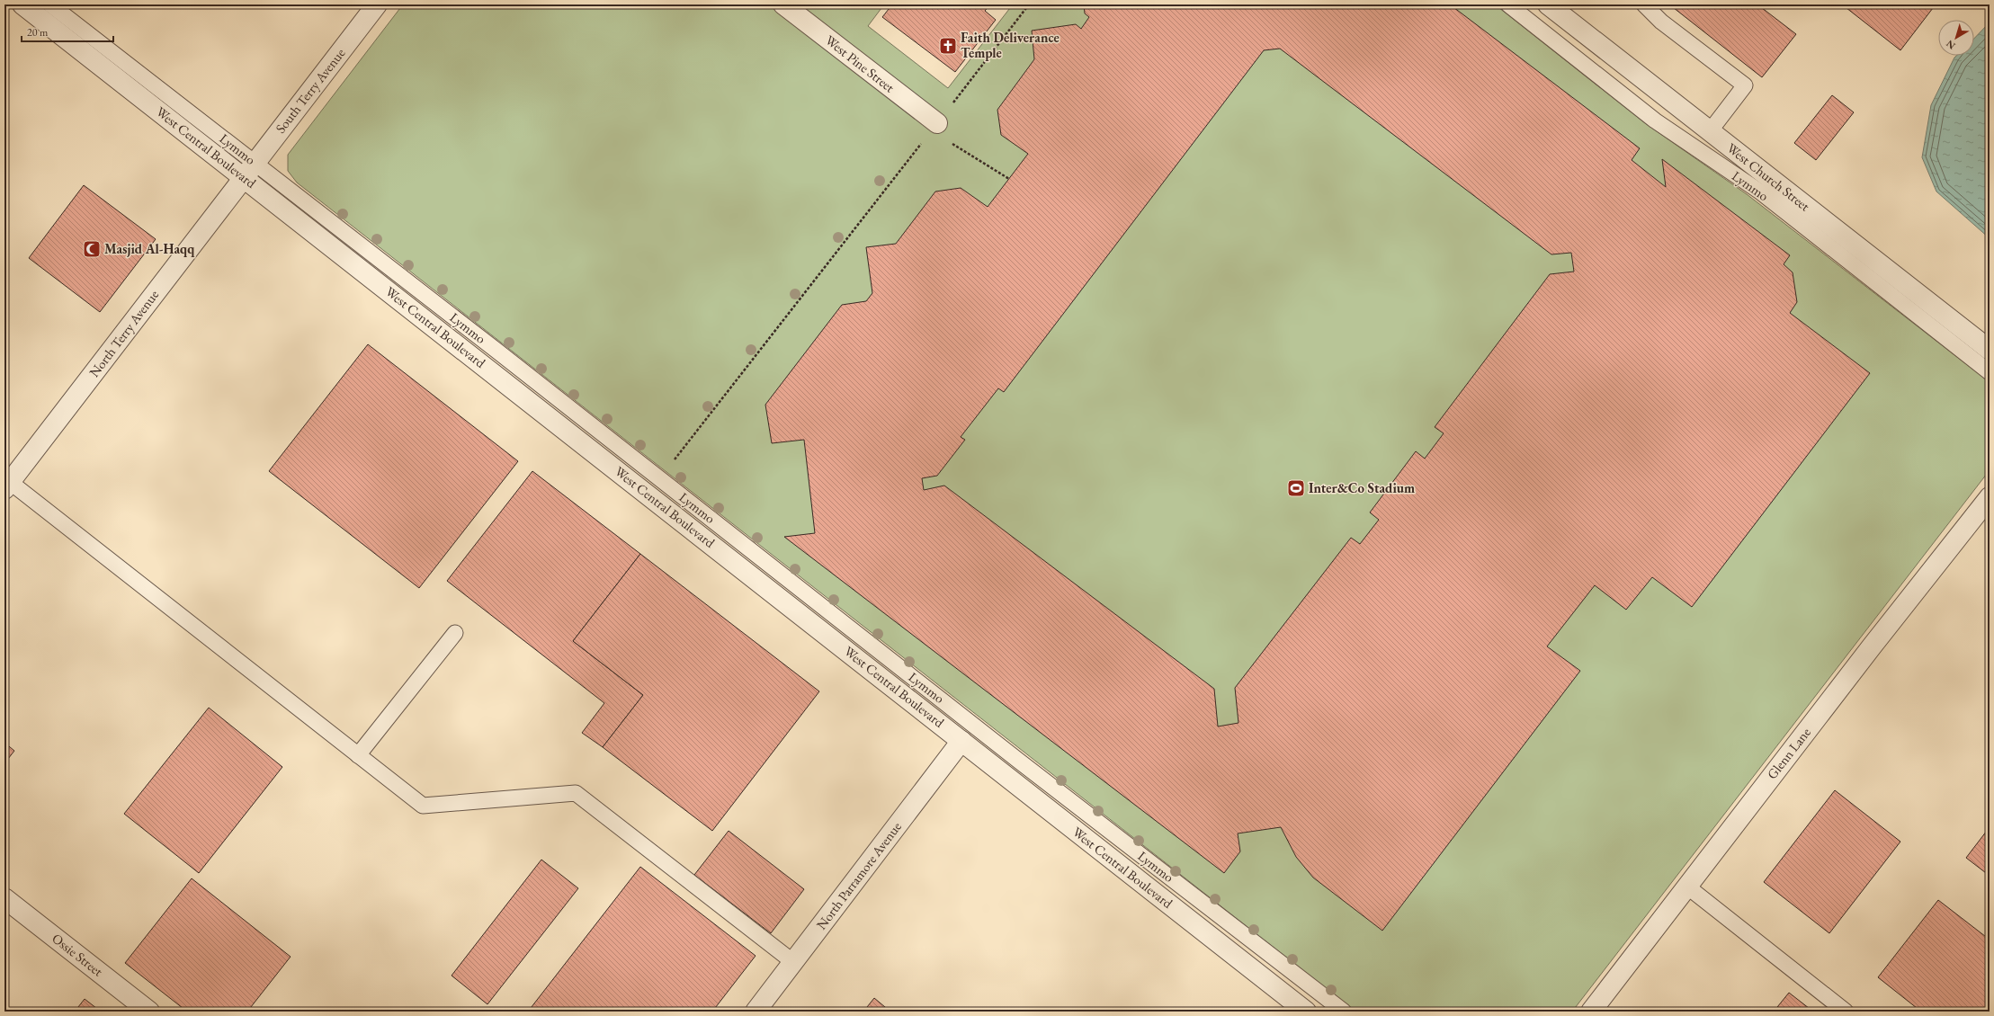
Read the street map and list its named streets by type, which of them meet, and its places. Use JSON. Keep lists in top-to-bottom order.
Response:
{
  "streets": {
    "street": [
      "West Pine Street",
      "South Terry Avenue",
      "West Central Boulevard",
      "West Church Street",
      "North Terry Avenue",
      "Glenn Lane",
      "North Parramore Avenue",
      "Ossie Street"
    ],
    "lane": ["Lymmo"]
  },
  "crossings": [
    ["South Terry Avenue", "West Central Boulevard"],
    ["South Terry Avenue", "Lymmo"],
    ["South Terry Avenue", "North Terry Avenue"],
    ["West Central Boulevard", "Lymmo"],
    ["West Central Boulevard", "North Terry Avenue"],
    ["West Central Boulevard", "North Parramore Avenue"],
    ["Lymmo", "North Terry Avenue"]
  ],
  "places": {
    "church": ["Faith Deliverance Temple"],
    "mosque": ["Masjid Al-Haqq"],
    "sports": ["Inter&Co Stadium"]
  },
  "scale_bar": "20 m",
  "north": "bottom left"
}
